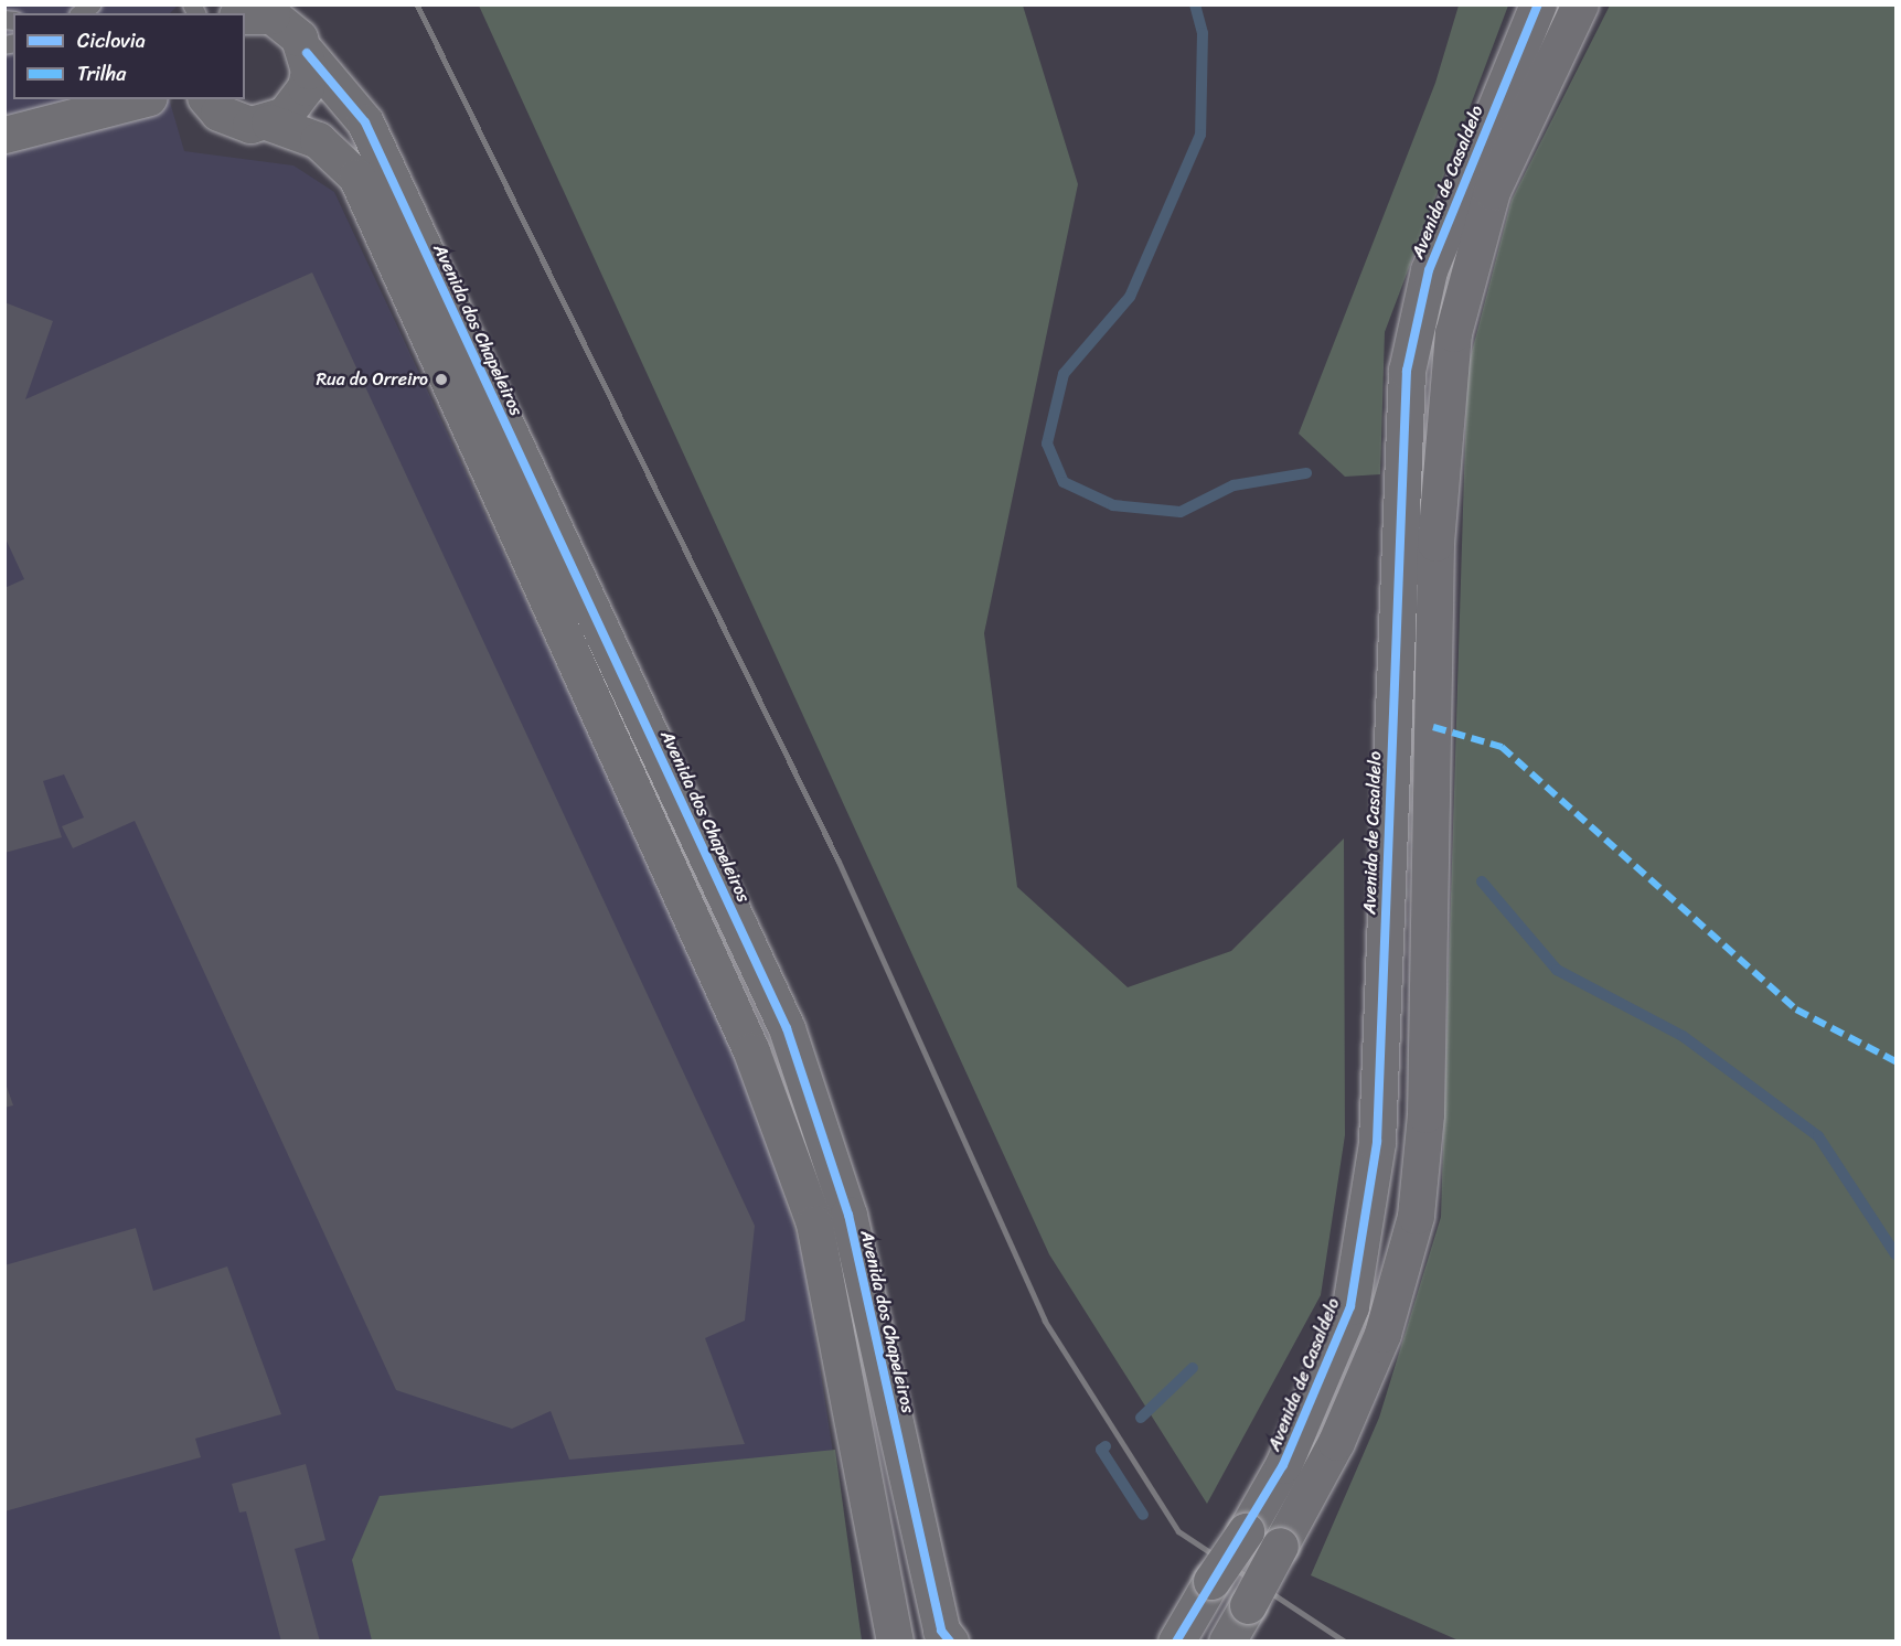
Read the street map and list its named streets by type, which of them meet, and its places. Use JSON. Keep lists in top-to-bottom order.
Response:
{
  "streets": {
    "street": ["Avenida de Casaldelo", "Avenida dos Chapeleiros"]
  },
  "places": ["Rua do Orreiro"],
  "legend": ["Ciclovia", "Trilha"]
}
